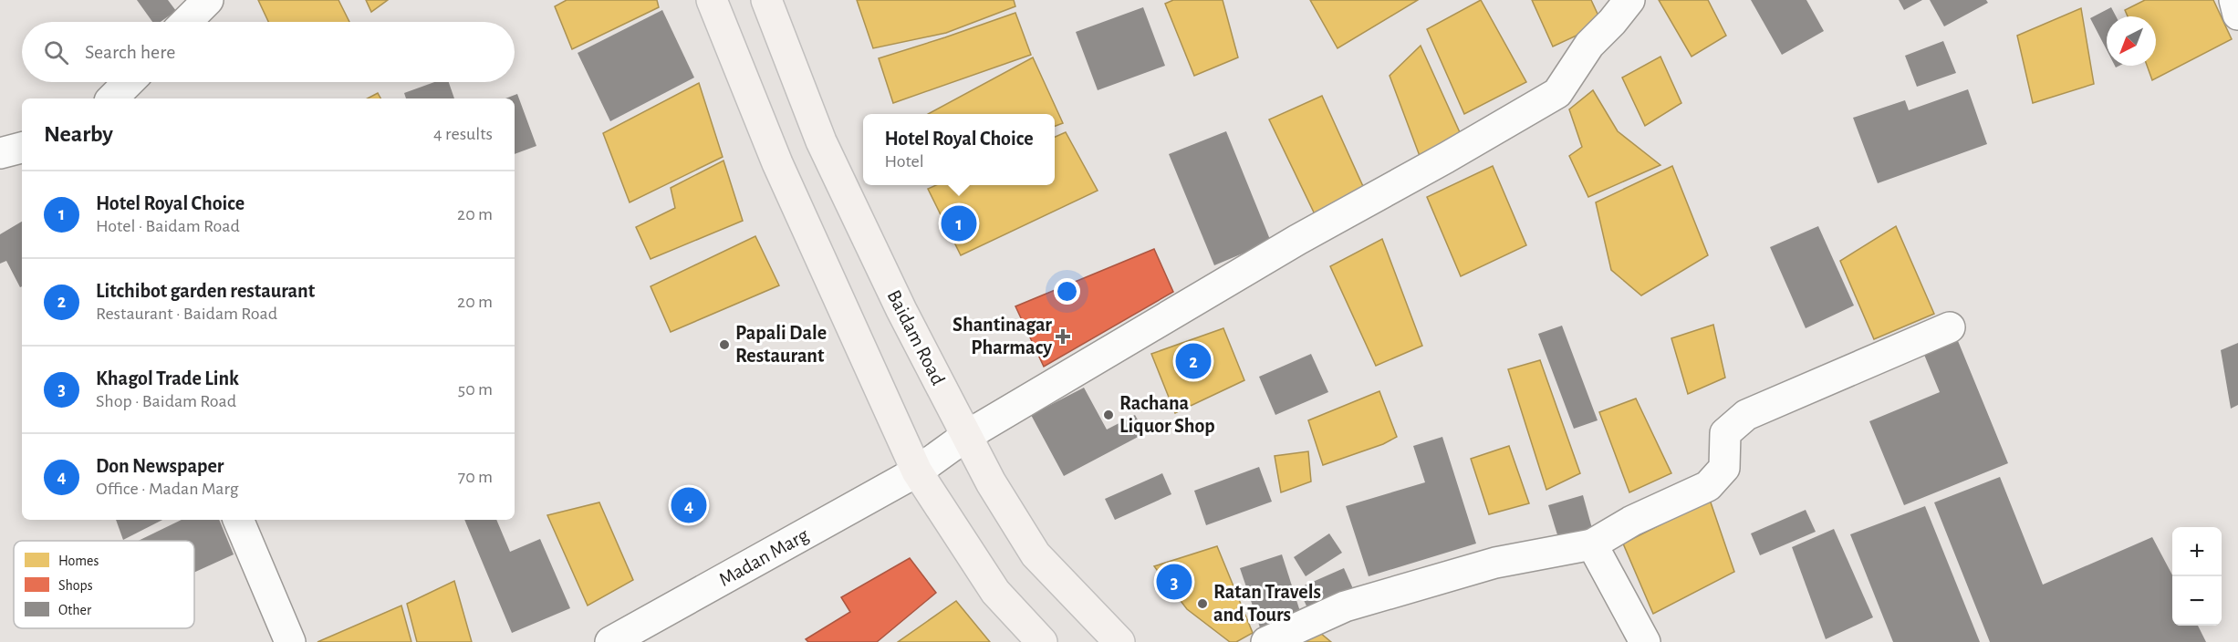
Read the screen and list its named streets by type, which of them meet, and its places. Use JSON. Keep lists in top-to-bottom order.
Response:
{
  "streets": {
    "main road": ["Baidam Road"],
    "street": ["Madan Marg"]
  },
  "crossings": [
    ["Baidam Road", "Madan Marg"]
  ],
  "places": {
    "health": ["Shantinagar Pharmacy"],
    "other": ["Papali Dale Restaurant", "Rachana Liquor Shop", "Ratan Travels and Tours"]
  },
  "legend": ["Homes", "Shops", "Other"],
  "north": "bottom left",
  "page": {
    "search": "Search here",
    "heading": ["Nearby", "4 results"],
    "popup": ["Hotel Royal Choice", "Hotel"],
    "list": [
      {
        "mark": "1",
        "name": "Hotel Royal Choice",
        "note": "Hotel · Baidam Road",
        "value": "20 m"
      },
      {
        "mark": "2",
        "name": "Litchibot garden restaurant",
        "note": "Restaurant · Baidam Road",
        "value": "20 m"
      },
      {
        "mark": "3",
        "name": "Khagol Trade Link",
        "note": "Shop · Baidam Road",
        "value": "50 m"
      },
      {
        "mark": "4",
        "name": "Don Newspaper",
        "note": "Office · Madan Marg",
        "value": "70 m"
      }
    ],
    "pins": [
      "1",
      "2",
      "4",
      "3"
    ],
    "map_buttons": ["+", "−"]
  }
}
